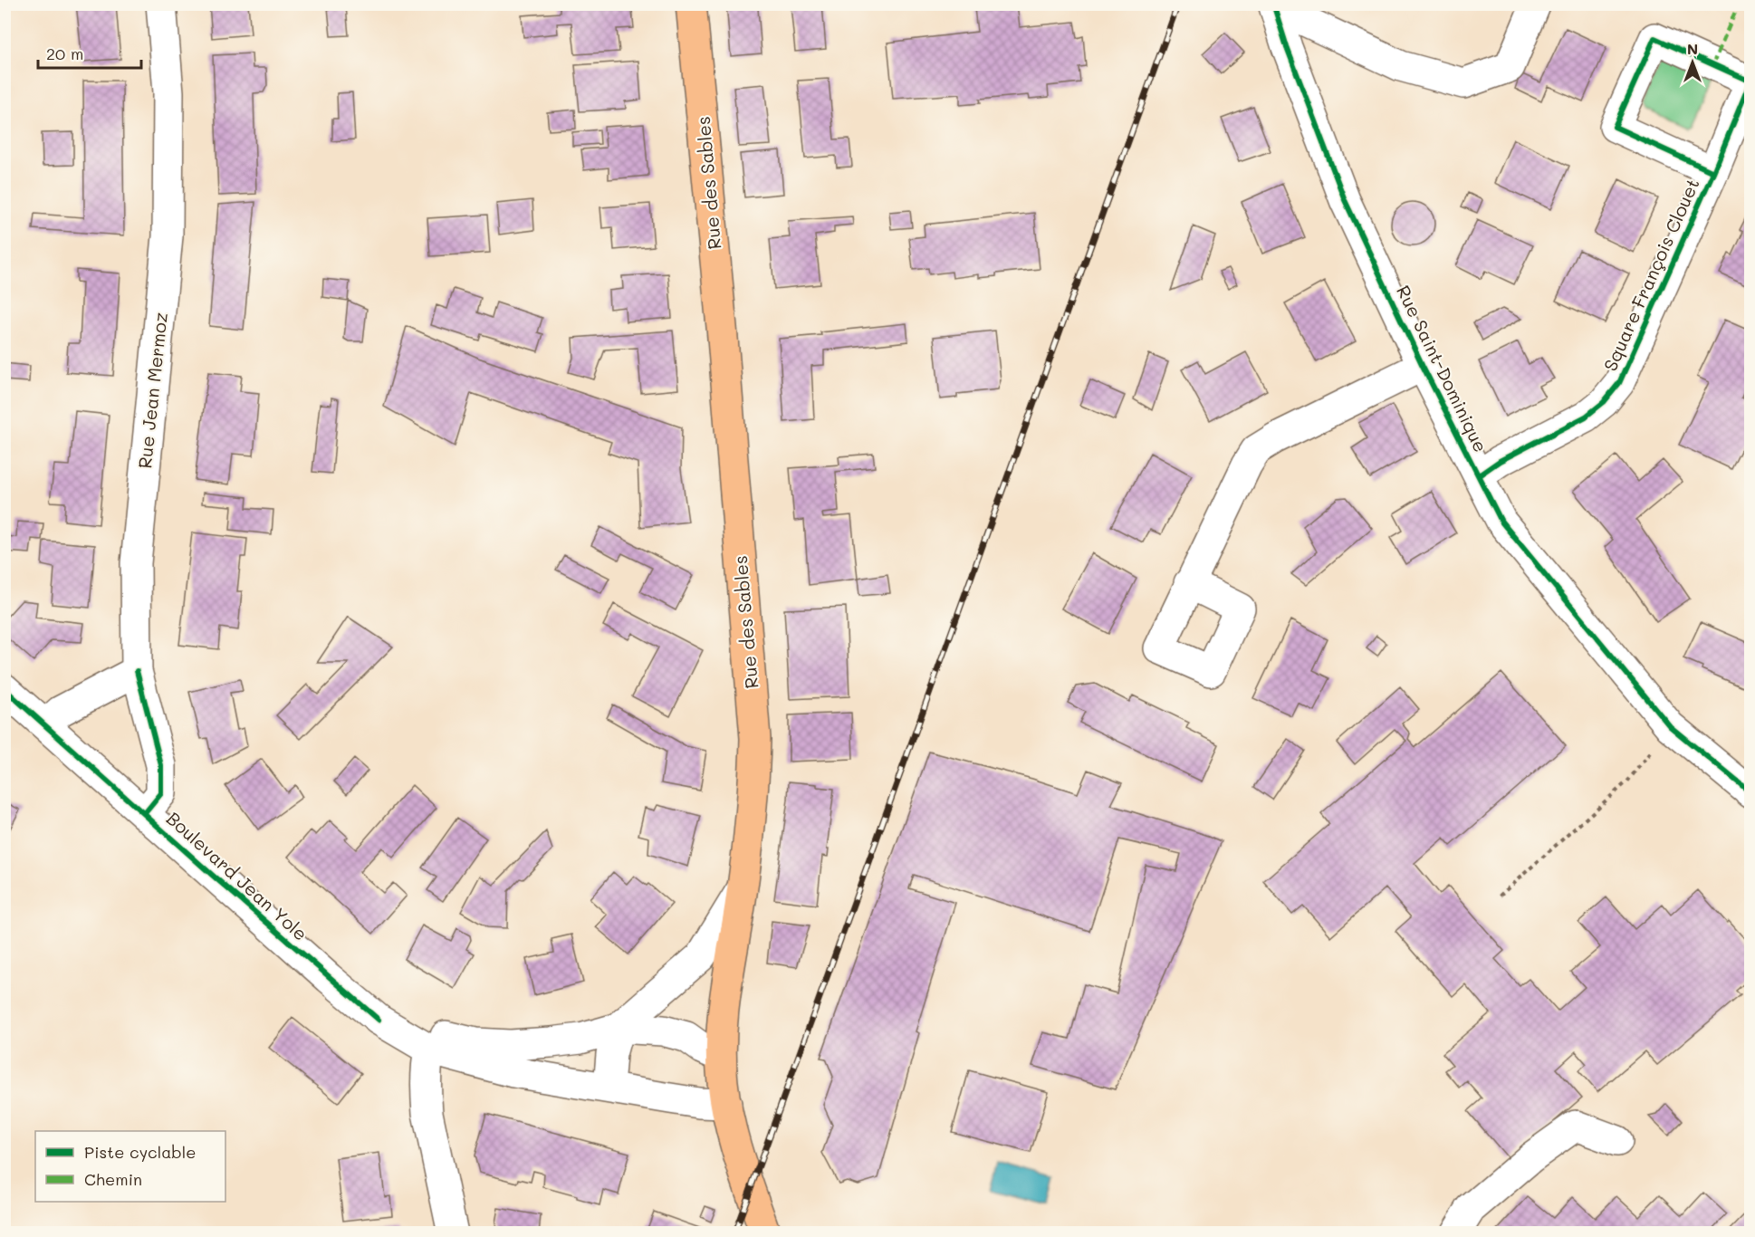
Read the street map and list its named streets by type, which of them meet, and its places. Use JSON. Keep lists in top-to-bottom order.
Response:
{
  "streets": {
    "main road": ["Rue des Sables"],
    "street": [
      "Square François Clouet",
      "Rue Saint-Dominique",
      "Rue Jean Mermoz",
      "Boulevard Jean Yole"
    ]
  },
  "crossings": [
    ["Rue des Sables", "Boulevard Jean Yole"],
    ["Square François Clouet", "Rue Saint-Dominique"],
    ["Rue Jean Mermoz", "Boulevard Jean Yole"]
  ],
  "legend": ["Piste cyclable", "Chemin"],
  "scale_bar": "20 m",
  "north": "top"
}
